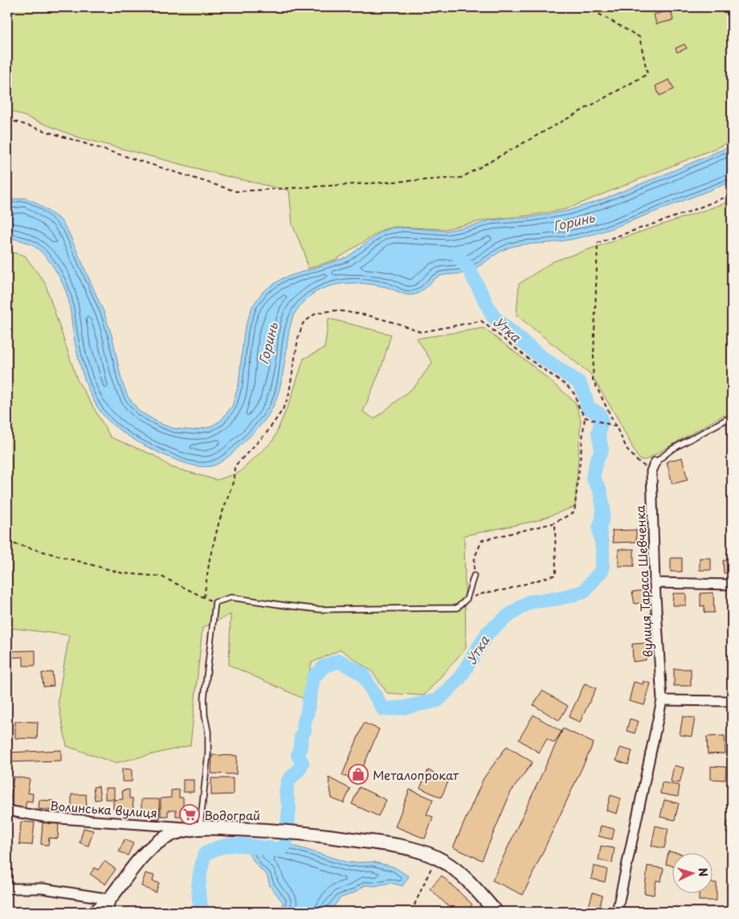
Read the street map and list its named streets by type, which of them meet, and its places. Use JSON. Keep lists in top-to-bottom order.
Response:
{
  "streets": {
    "street": ["вулиця Тараса Шевченка", "Волинська вулиця"]
  },
  "water": ["Горинь", "Утка"],
  "places": {
    "shop": ["Металопрокат"],
    "supermarket": ["Водограй"]
  },
  "north": "right"
}
